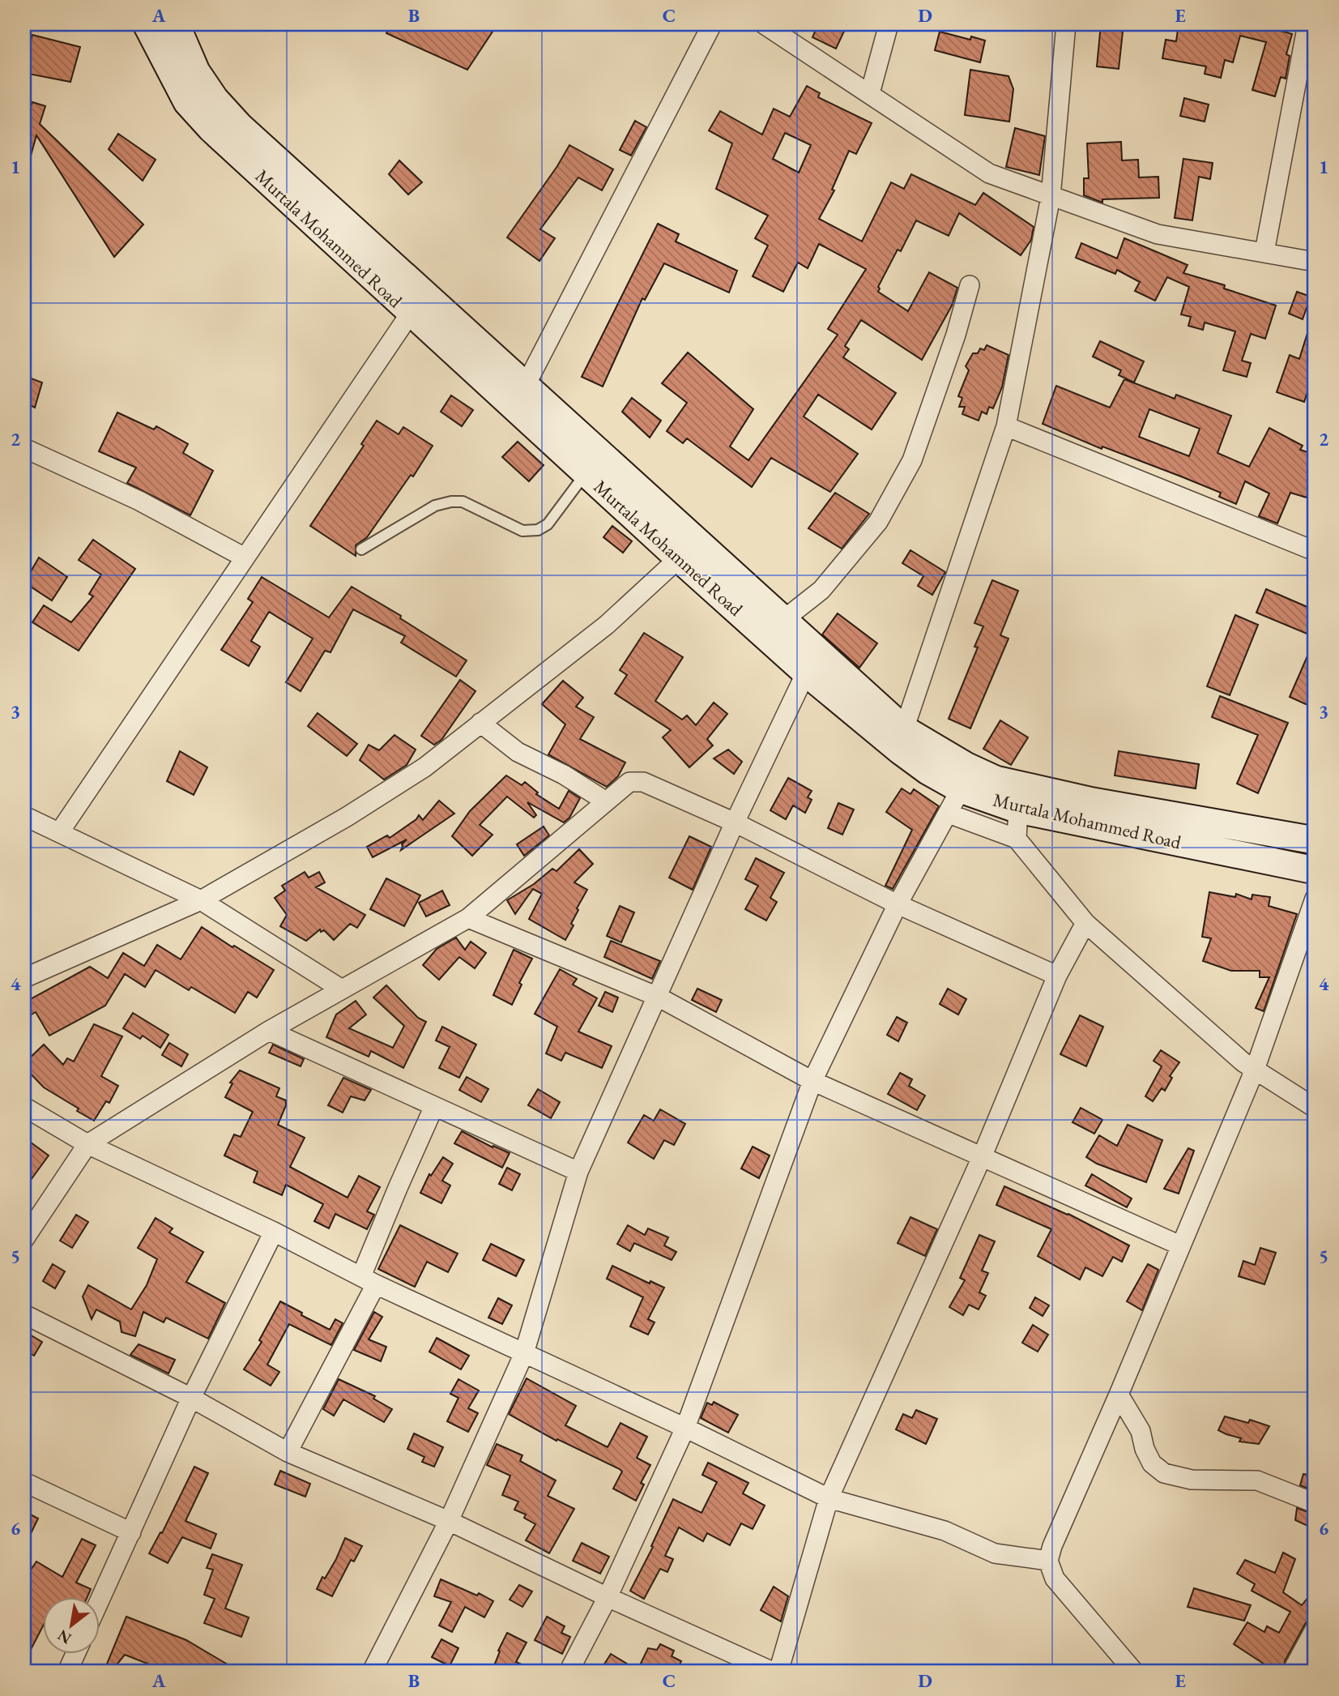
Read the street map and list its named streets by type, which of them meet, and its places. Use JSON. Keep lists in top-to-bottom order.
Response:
{
  "streets": {
    "main road": ["Murtala Mohammed Road"]
  },
  "north": "bottom left",
  "grid": {
    "columns": [
      "A",
      "B",
      "C",
      "D",
      "E"
    ],
    "rows": [
      "1",
      "2",
      "3",
      "4",
      "5",
      "6"
    ]
  }
}
